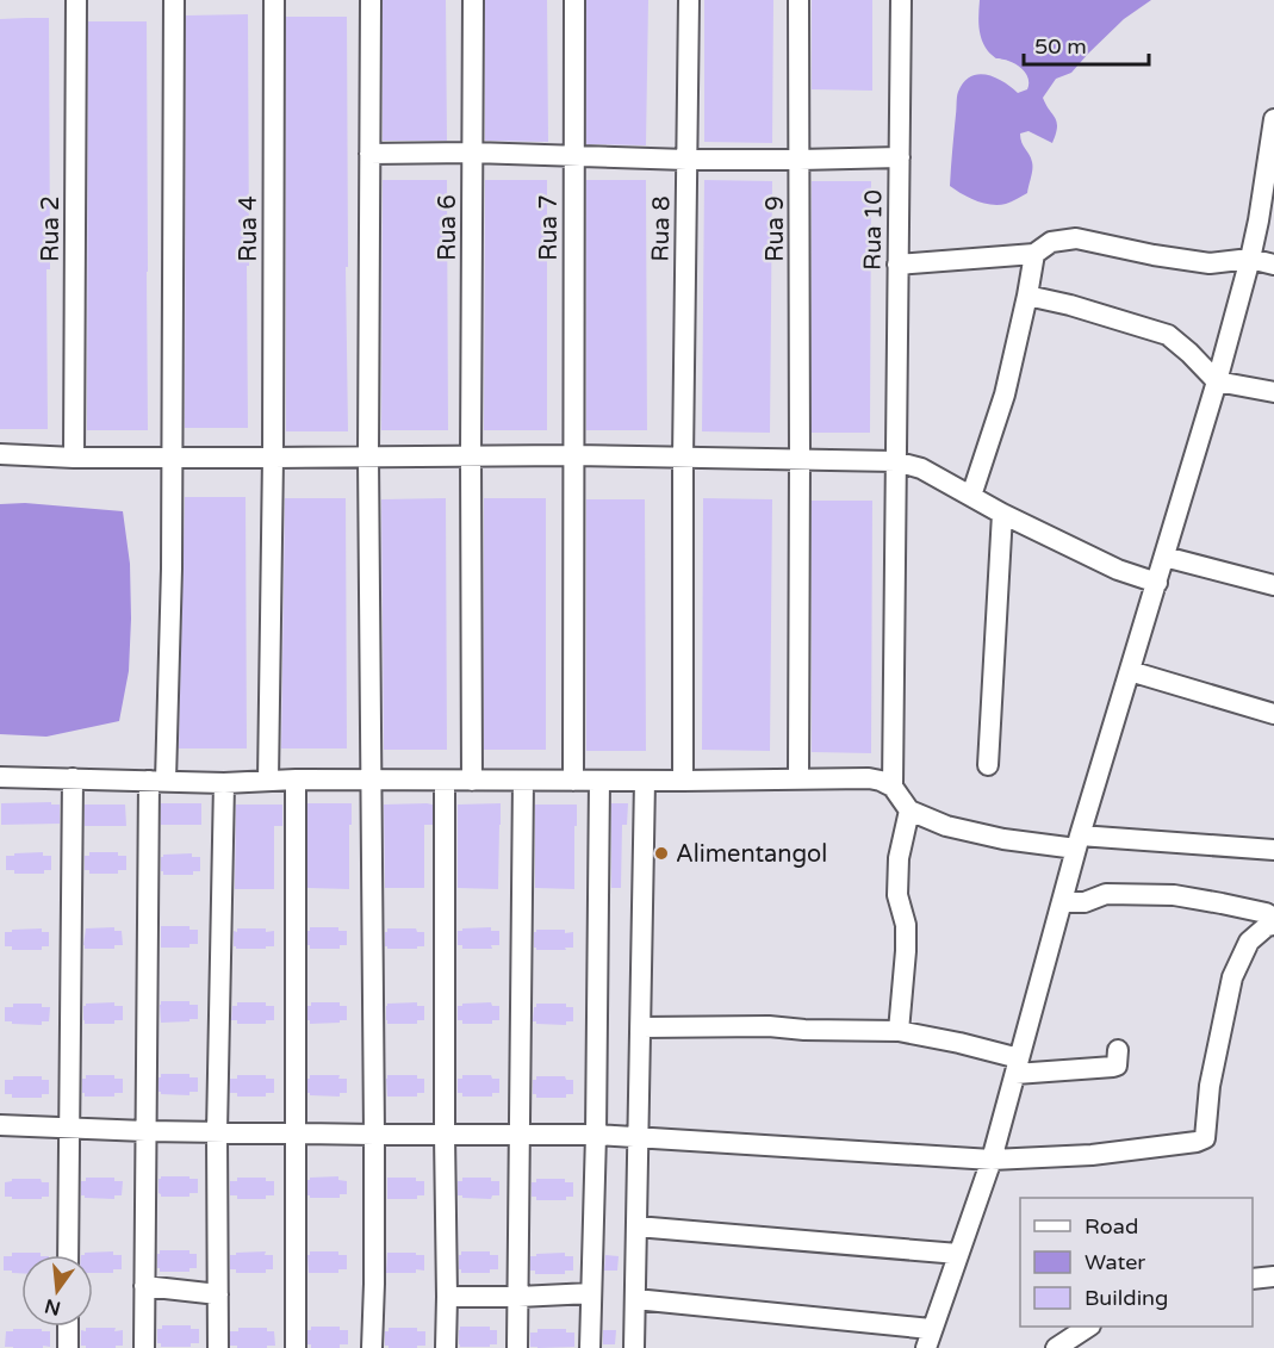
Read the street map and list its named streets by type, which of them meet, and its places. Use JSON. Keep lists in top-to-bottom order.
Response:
{
  "streets": {
    "street": [
      "Rua 6",
      "Rua 7",
      "Rua 2",
      "Rua 4",
      "Rua 8",
      "Rua 9",
      "Rua 10"
    ]
  },
  "places": ["Alimentangol"],
  "legend": ["Road", "Water", "Building"],
  "scale_bar": "50 m",
  "north": "bottom"
}
